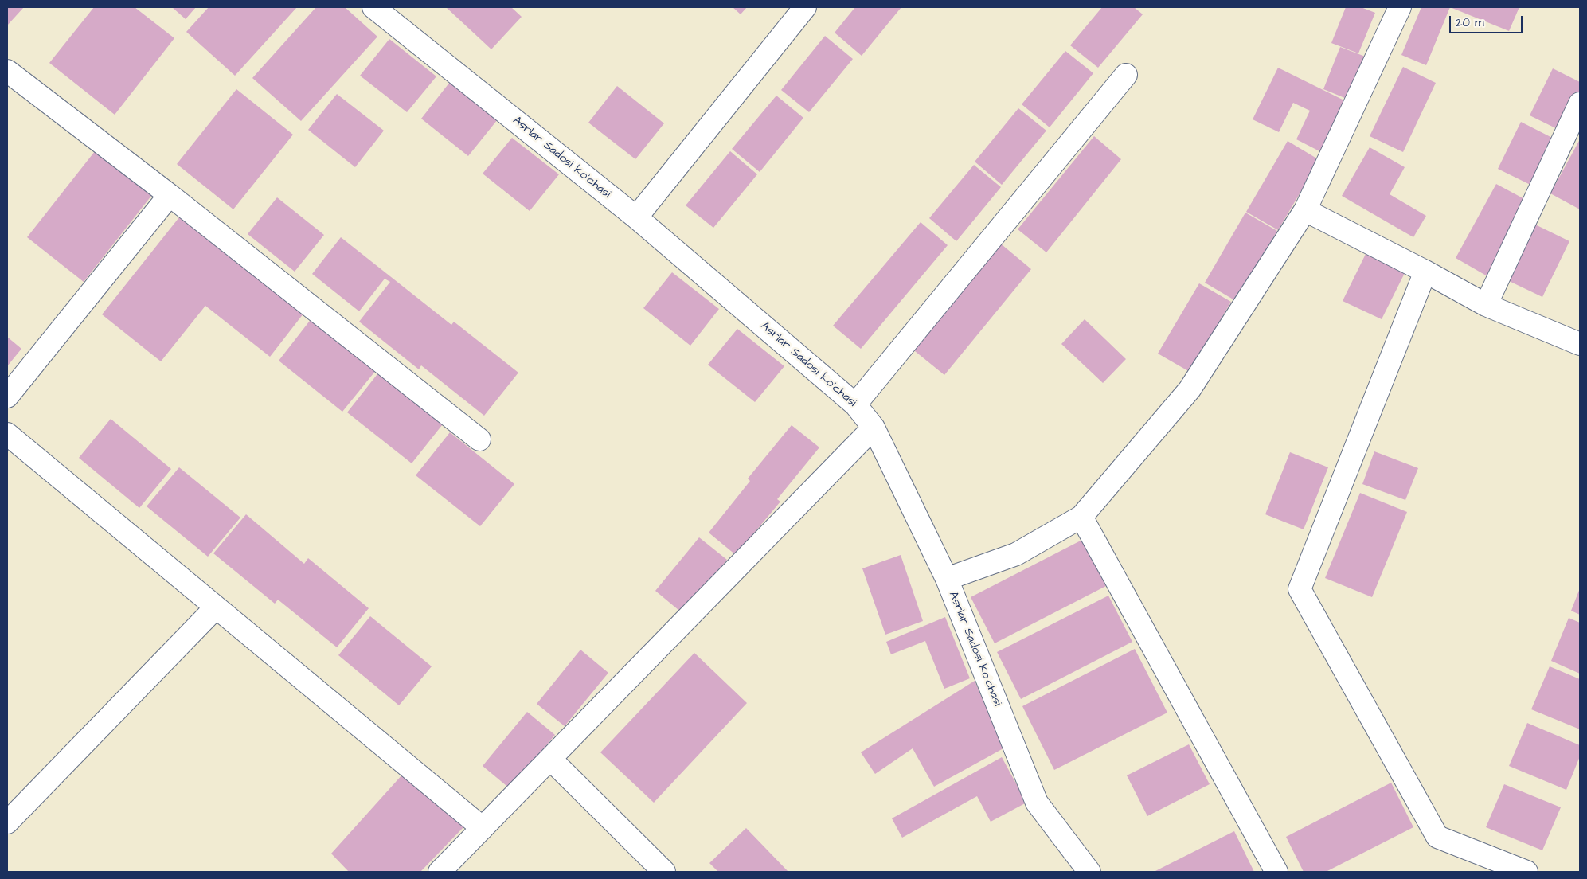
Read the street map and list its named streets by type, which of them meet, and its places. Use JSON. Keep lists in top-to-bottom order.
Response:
{
  "streets": {
    "street": ["Asrlar Sadosi ko'chasi"]
  },
  "scale_bar": "20 m"
}
